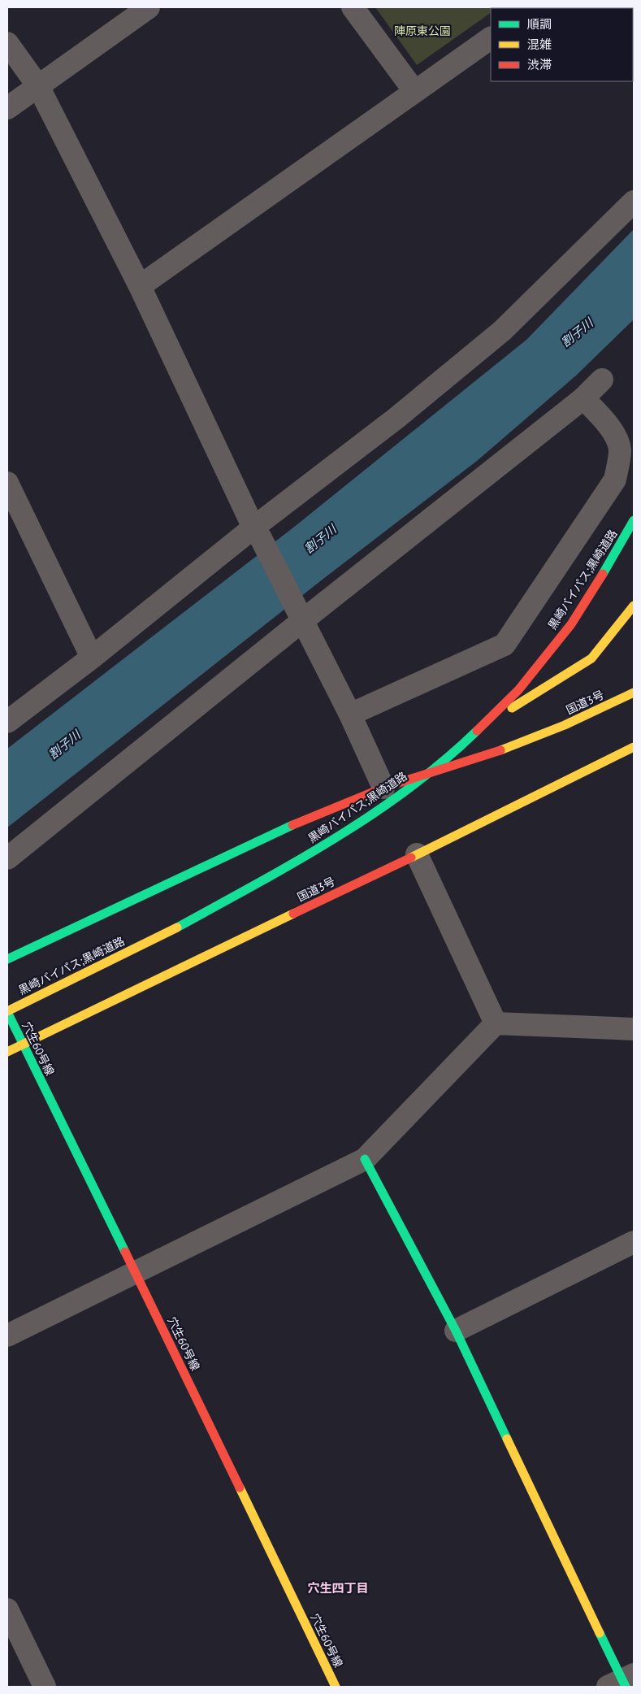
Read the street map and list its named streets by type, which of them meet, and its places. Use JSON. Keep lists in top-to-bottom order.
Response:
{
  "streets": {
    "main road": ["黒崎バイパス;黒崎道路", "国道3号", "穴生60号線"]
  },
  "crossings": [
    ["黒崎バイパス;黒崎道路", "穴生60号線"],
    ["国道3号", "穴生60号線"]
  ],
  "districts": ["穴生四丁目"],
  "water": ["割子川"],
  "parks": ["陣原東公園"],
  "legend": ["順調", "混雑", "渋滞"]
}
